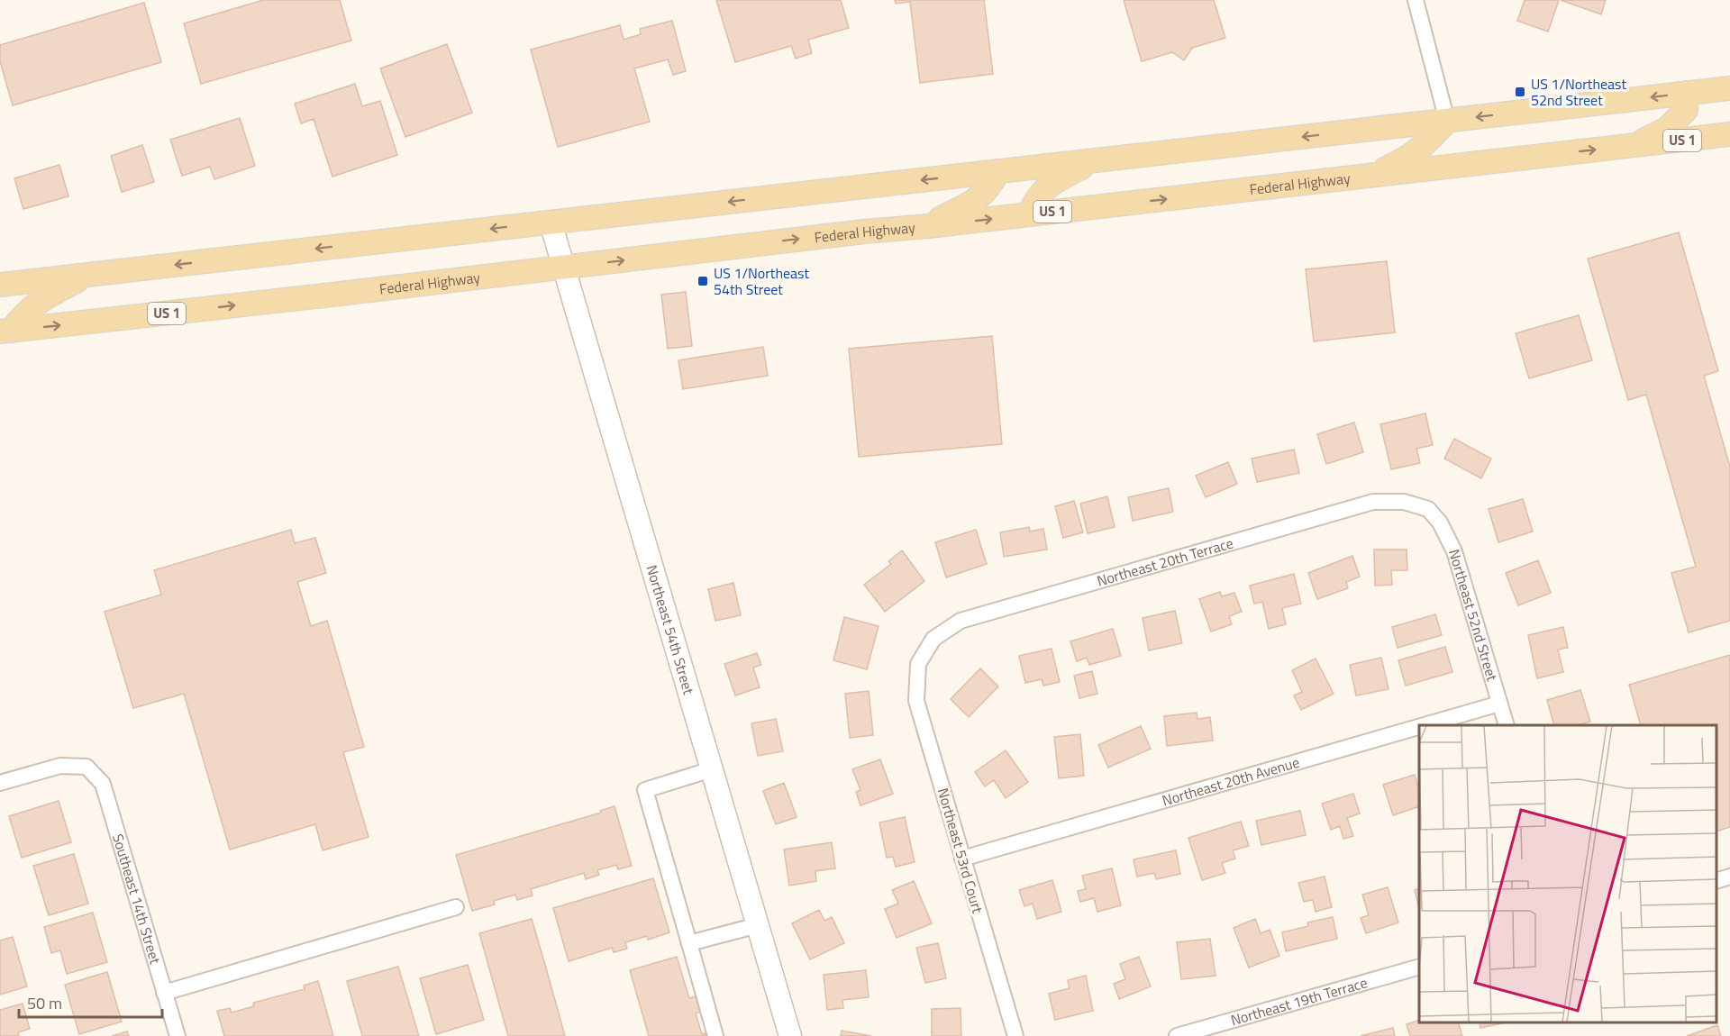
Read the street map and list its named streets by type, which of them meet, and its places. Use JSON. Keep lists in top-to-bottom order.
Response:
{
  "streets": {
    "main road": ["US 1", "Federal Highway"],
    "street": [
      "Northeast 20th Terrace",
      "Northeast 52nd Street",
      "Northeast 54th Street",
      "Northeast 20th Avenue",
      "Northeast 53rd Court",
      "Southeast 14th Street",
      "Northeast 19th Terrace"
    ]
  },
  "crossings": [
    ["Federal Highway", "Northeast 54th Street"],
    ["Northeast 20th Terrace", "Northeast 52nd Street"],
    ["Northeast 20th Terrace", "Northeast 53rd Court"],
    ["Northeast 52nd Street", "Northeast 20th Avenue"],
    ["Northeast 20th Avenue", "Northeast 53rd Court"]
  ],
  "places": {
    "transit": ["US 1/Northeast 52nd Street", "US 1/Northeast 54th Street"]
  },
  "scale_bar": "50 m"
}
